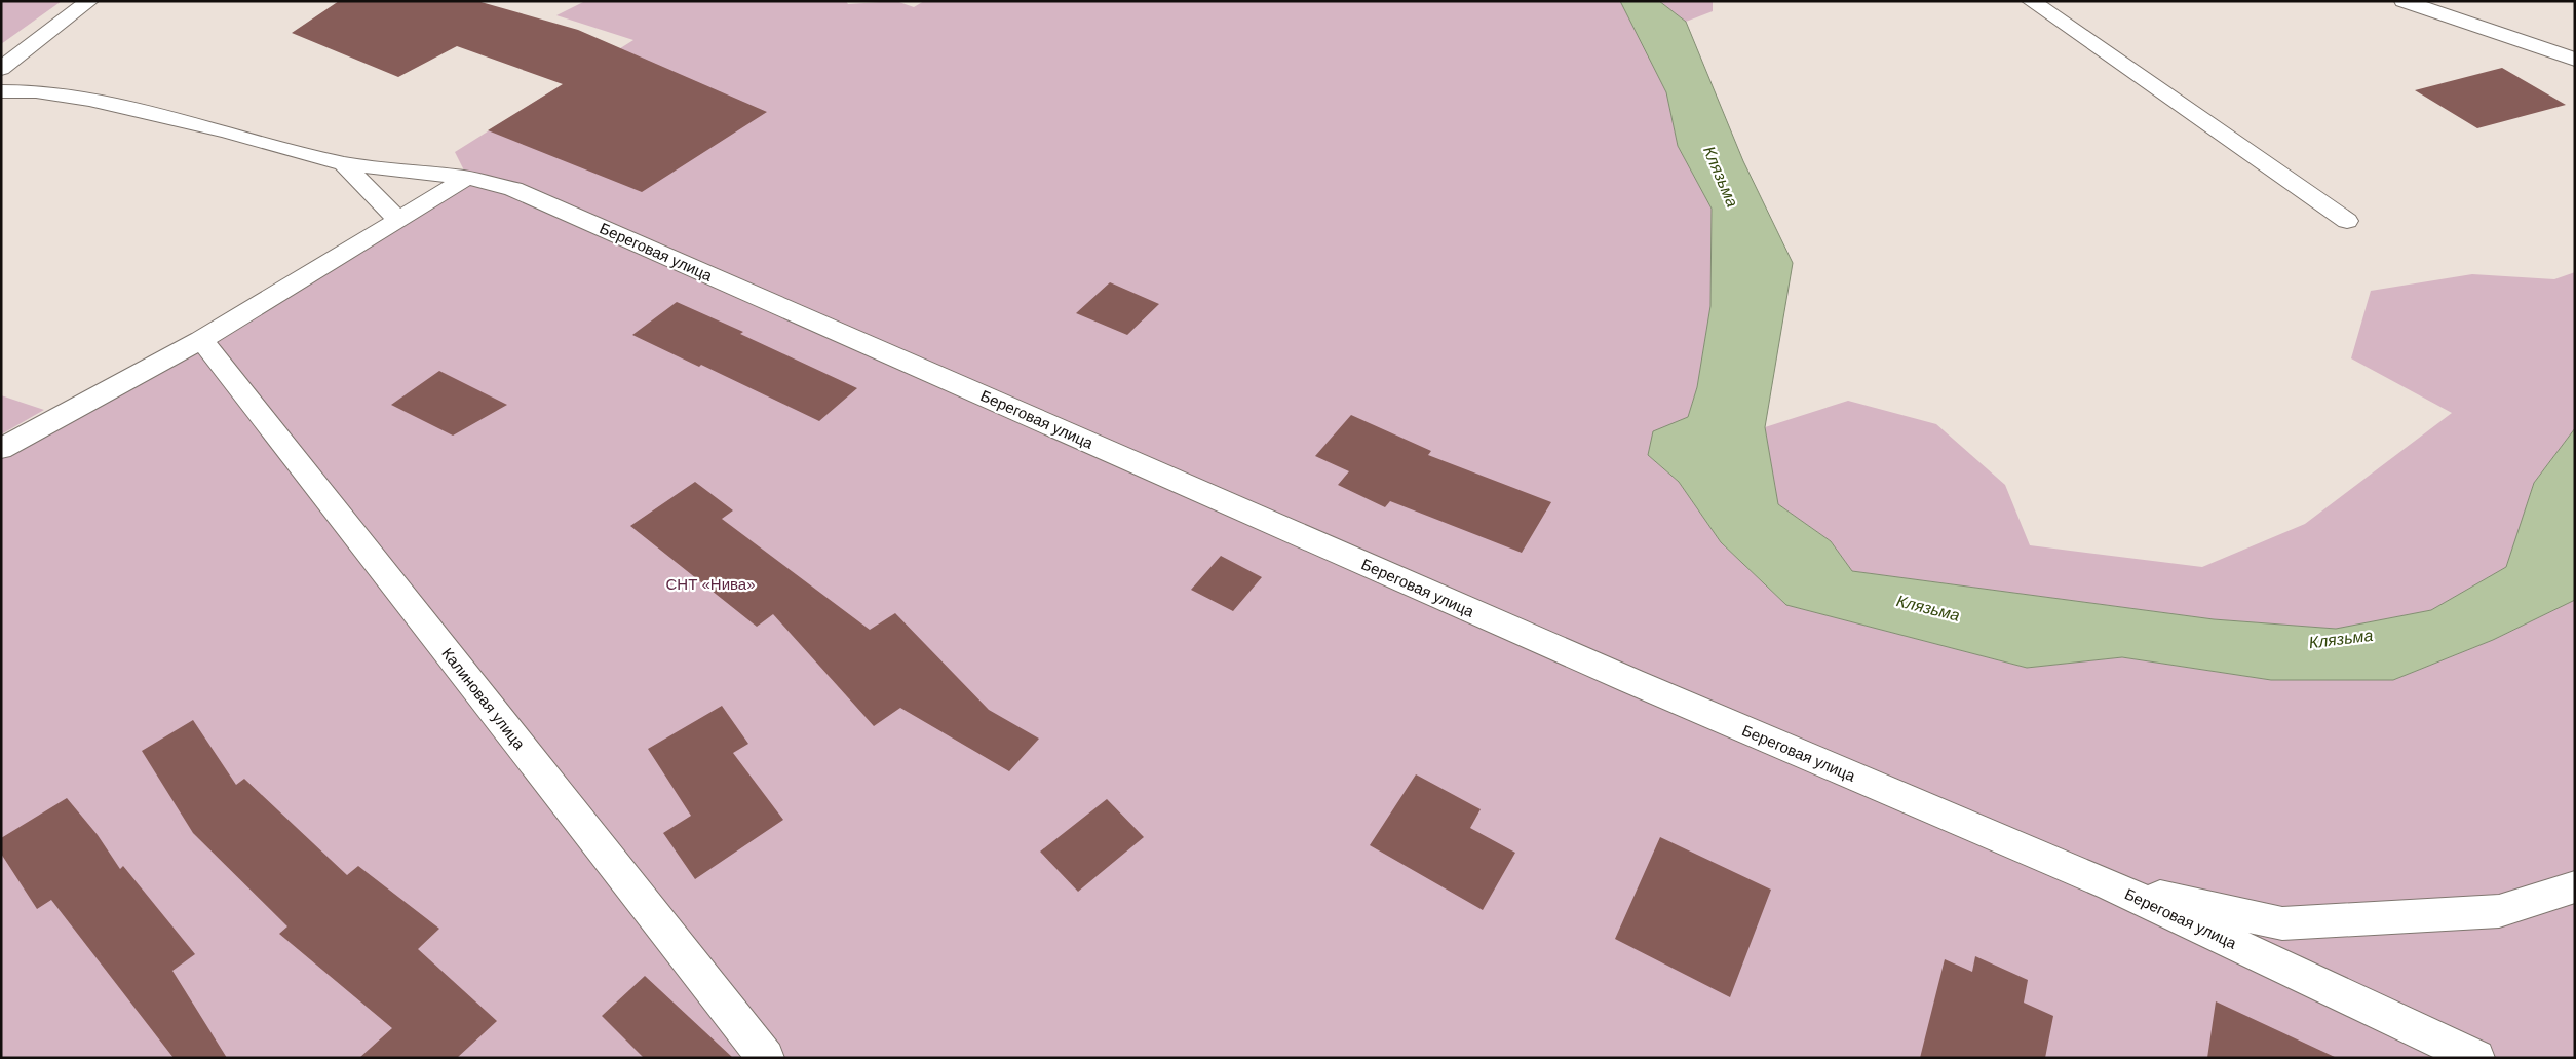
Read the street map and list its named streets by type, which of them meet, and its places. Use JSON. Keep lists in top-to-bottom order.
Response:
{
  "streets": {
    "street": ["Береговая улица", "Калиновая улица"]
  },
  "water": ["Клязьма"],
  "parks": ["СНТ «Нива»"]
}
